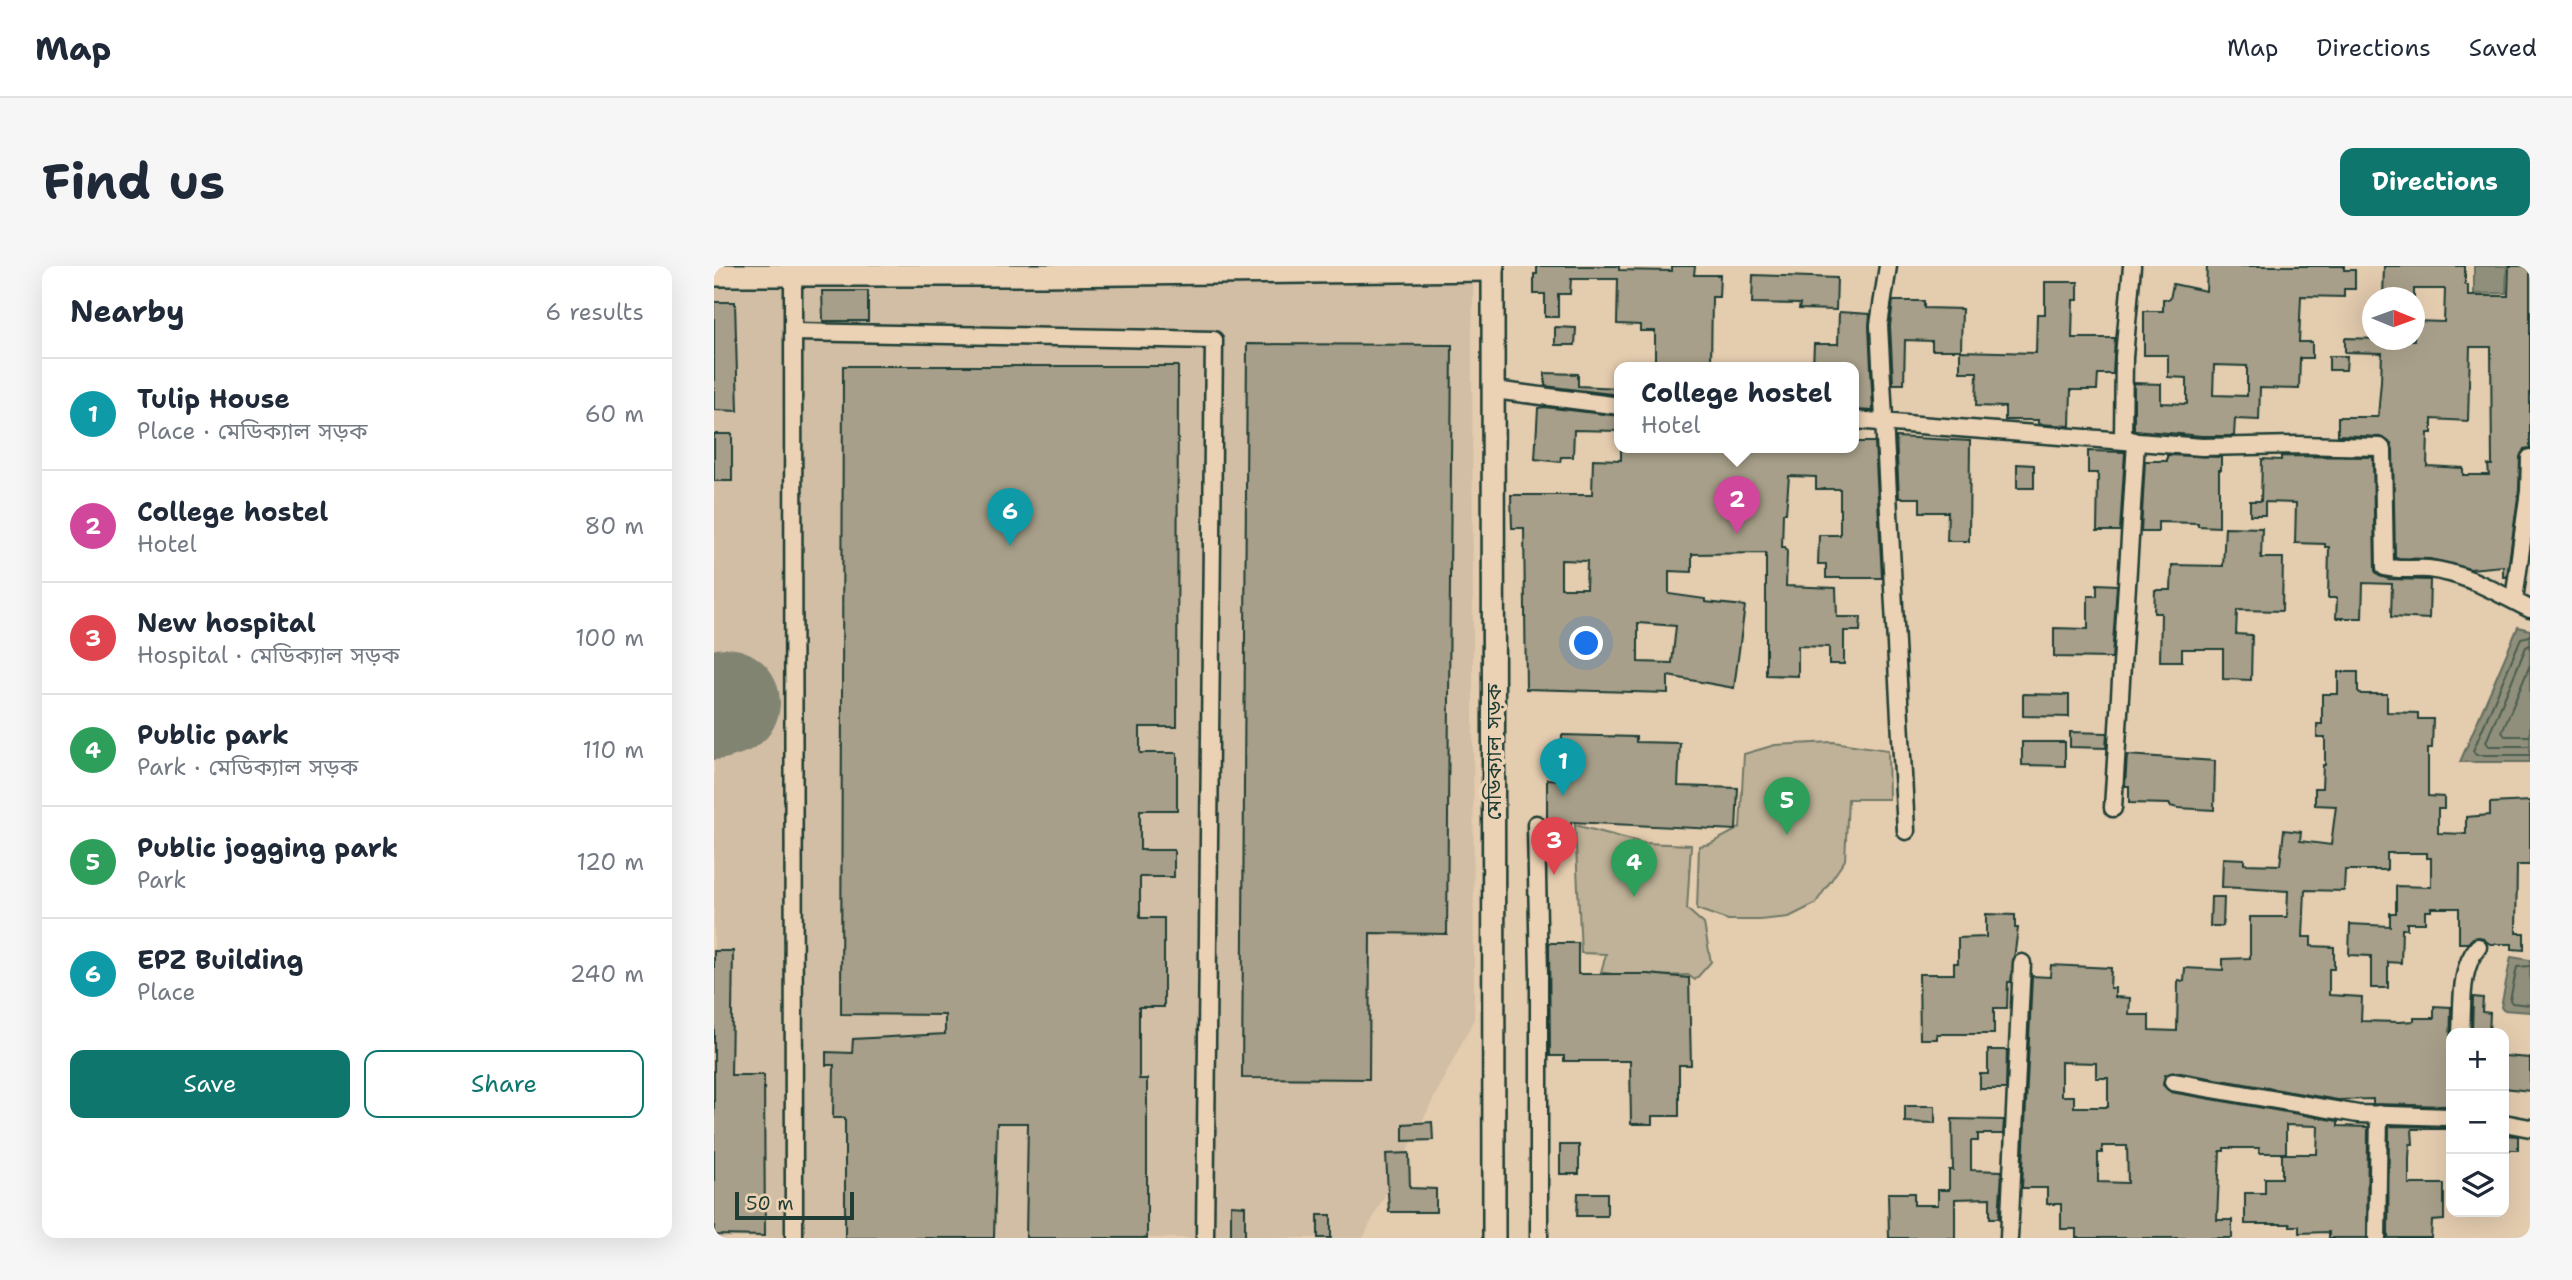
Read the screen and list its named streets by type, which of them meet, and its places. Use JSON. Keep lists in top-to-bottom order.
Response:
{
  "streets": {
    "main road": ["মেডিক্যাল সড়ক"]
  },
  "scale_bar": "50 m",
  "north": "right",
  "page": {
    "header": "Map",
    "nav": ["Map", "Directions", "Saved"],
    "buttons": [
      "Directions",
      ["Save", "Share"]
    ],
    "title": "Find us",
    "heading": ["Nearby", "6 results"],
    "list": [
      {
        "mark": "1",
        "name": "Tulip House",
        "note": "Place · মেডিক্যাল সড়ক",
        "value": "60 m"
      },
      {
        "mark": "2",
        "name": "College hostel",
        "note": "Hotel",
        "value": "80 m"
      },
      {
        "mark": "3",
        "name": "New hospital",
        "note": "Hospital · মেডিক্যাল সড়ক",
        "value": "100 m"
      },
      {
        "mark": "4",
        "name": "Public park",
        "note": "Park · মেডিক্যাল সড়ক",
        "value": "110 m"
      },
      {
        "mark": "5",
        "name": "Public jogging park",
        "note": "Park",
        "value": "120 m"
      },
      {
        "mark": "6",
        "name": "EPZ Building",
        "note": "Place",
        "value": "240 m"
      }
    ],
    "popup": ["College hostel", "Hotel"],
    "pins": [
      "2",
      "6",
      "1",
      "5",
      "3",
      "4"
    ],
    "map_buttons": ["+", "−"],
    "scale": "50 m"
  }
}
